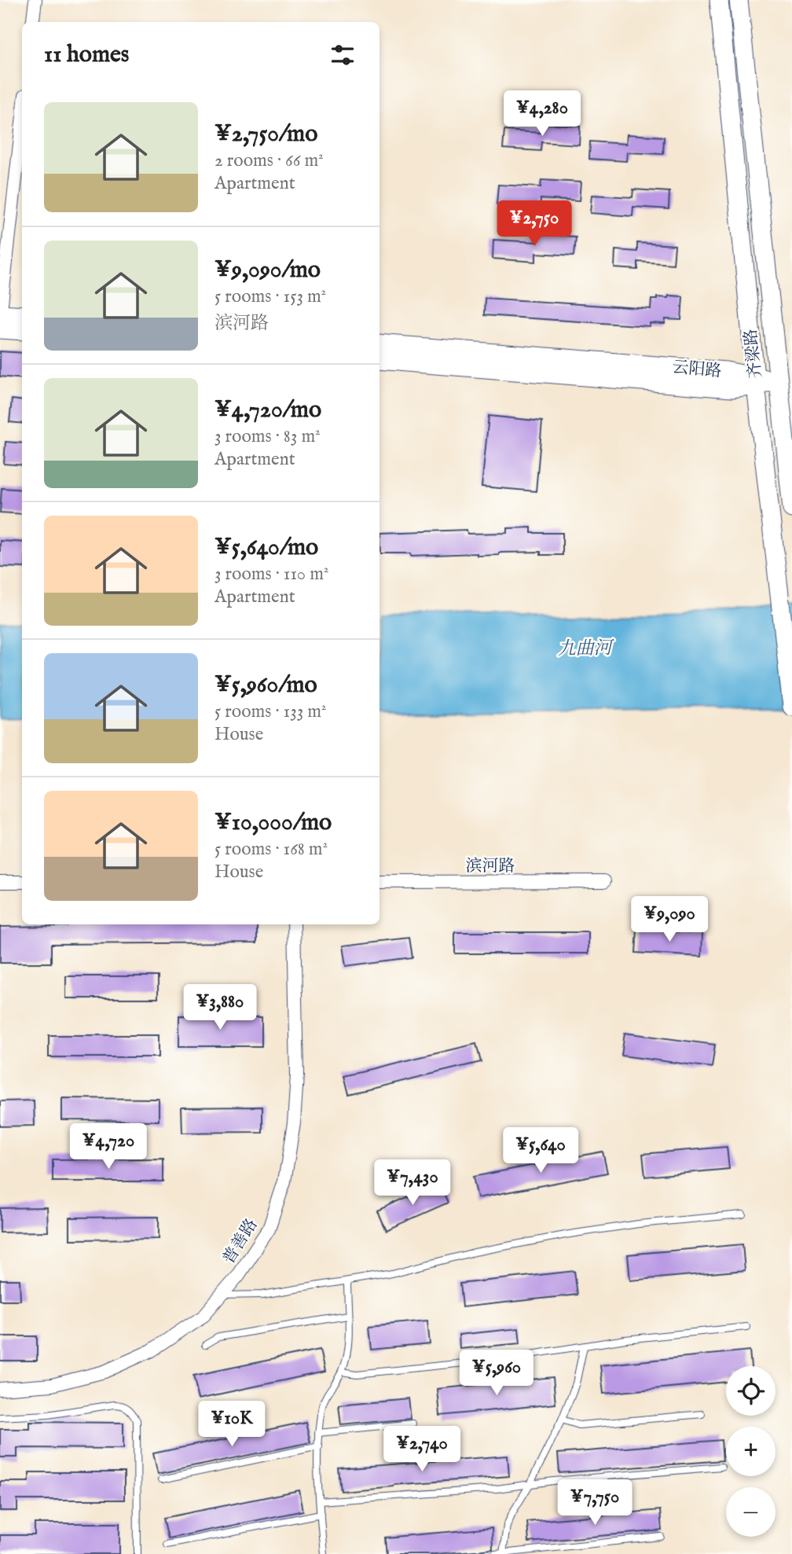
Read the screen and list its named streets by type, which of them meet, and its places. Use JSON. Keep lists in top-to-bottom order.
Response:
{
  "streets": {
    "main road": ["齐梁路", "云阳路"],
    "street": ["滨河路", "普善路"]
  },
  "crossings": [
    ["齐梁路", "云阳路"]
  ],
  "water": ["九曲河"],
  "page": {
    "heading": "11 homes",
    "list": [
      {
        "name": "¥2,750/mo",
        "note": "2 rooms · 66 m² · Apartment"
      },
      {
        "name": "¥9,090/mo",
        "note": "5 rooms · 153 m² · 滨河路"
      },
      {
        "name": "¥4,720/mo",
        "note": "3 rooms · 83 m² · Apartment"
      },
      {
        "name": "¥5,640/mo",
        "note": "3 rooms · 110 m² · Apartment"
      },
      {
        "name": "¥5,960/mo",
        "note": "5 rooms · 133 m² · House"
      },
      {
        "name": "¥10,000/mo",
        "note": "5 rooms · 168 m² · House"
      }
    ],
    "price": [
      "¥4,280",
      "¥2,750",
      "¥9,090",
      "¥3,880",
      "¥4,720",
      "¥5,640",
      "¥7,430",
      "¥5,960",
      "¥10K",
      "¥2,740",
      "¥7,750"
    ],
    "map_buttons": ["+", "−"]
  }
}
